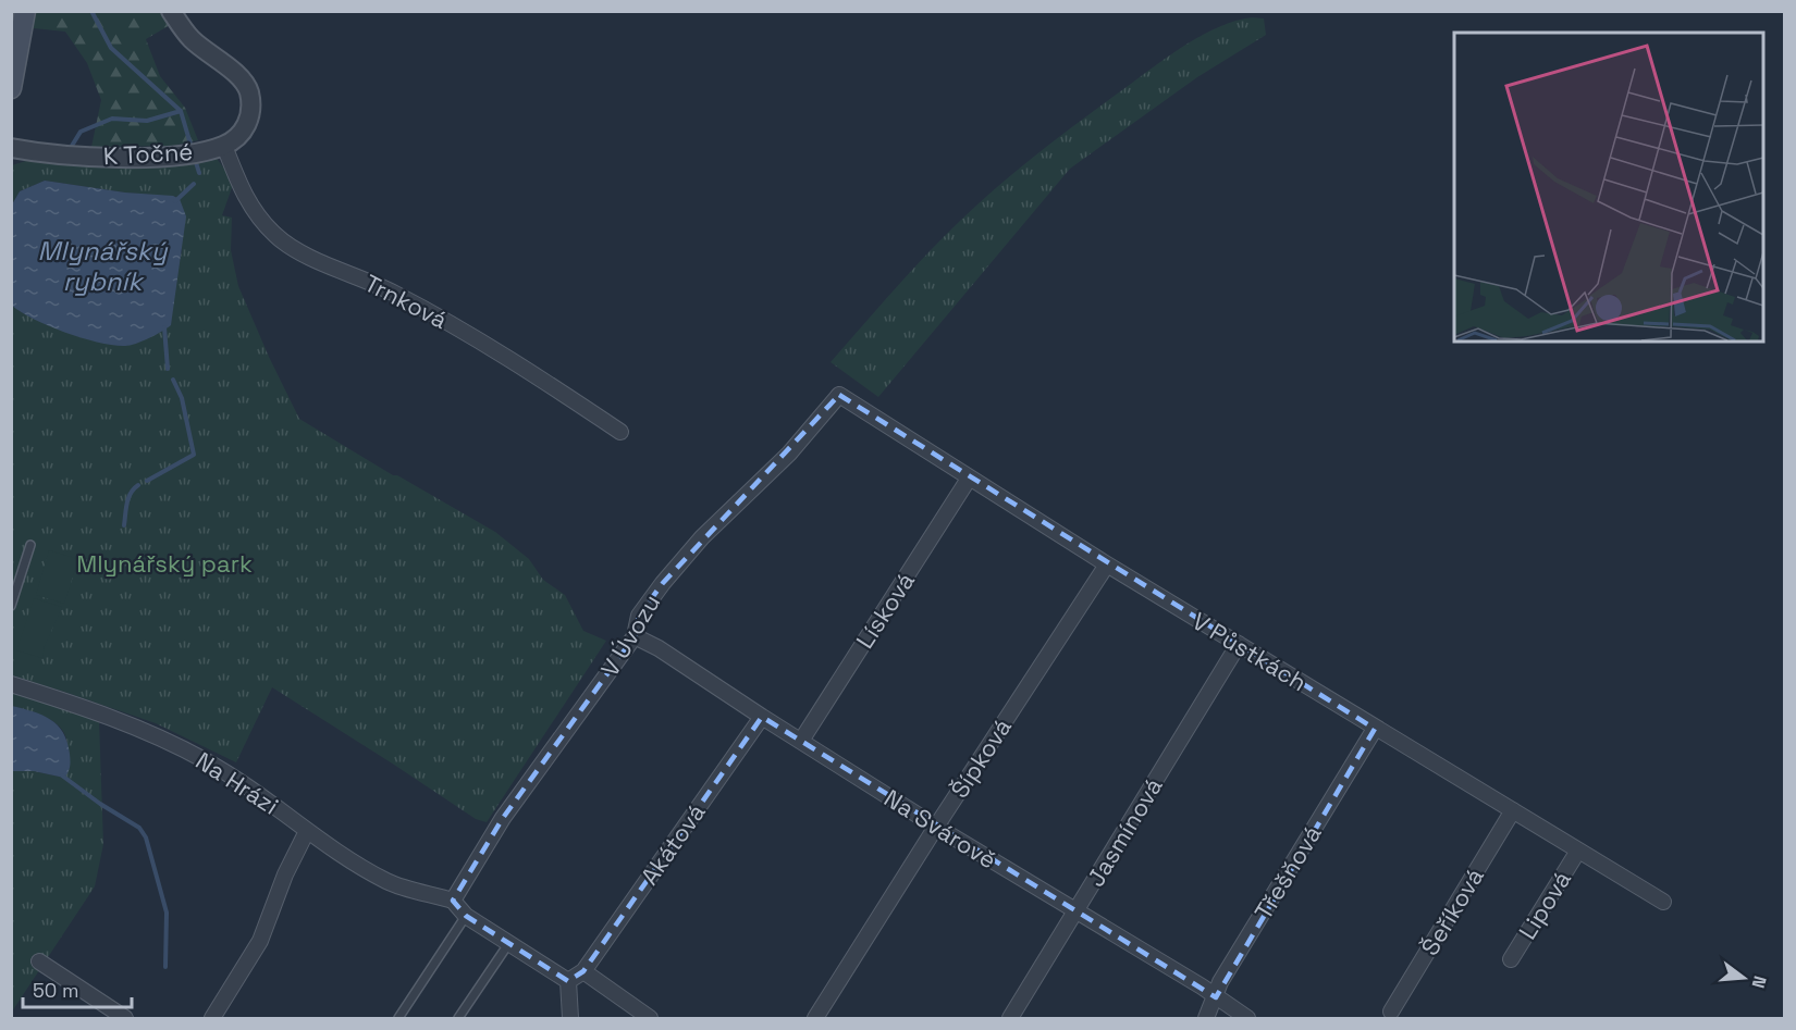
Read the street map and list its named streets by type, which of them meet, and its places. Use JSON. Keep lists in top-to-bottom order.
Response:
{
  "streets": {
    "street": [
      "K Točné",
      "Trnková",
      "Lísková",
      "V Úvozu",
      "V Půstkách",
      "Šípková",
      "Na Hrázi",
      "Na Svárově",
      "Jasmínová",
      "Akátová",
      "Třešňová",
      "Lipová",
      "Šeříková"
    ]
  },
  "crossings": [
    ["K Točné", "Trnková"],
    ["Lísková", "V Půstkách"],
    ["Lísková", "Na Svárově"],
    ["V Úvozu", "V Půstkách"],
    ["V Úvozu", "Na Hrázi"],
    ["V Úvozu", "Na Svárově"],
    ["V Půstkách", "Šípková"],
    ["V Půstkách", "Jasmínová"],
    ["V Půstkách", "Třešňová"],
    ["V Půstkách", "Lipová"],
    ["V Půstkách", "Šeříková"],
    ["Šípková", "Na Svárově"],
    ["Na Svárově", "Jasmínová"],
    ["Na Svárově", "Akátová"],
    ["Na Svárově", "Třešňová"]
  ],
  "water": ["Mlynářský rybník"],
  "parks": ["Mlynářský park"],
  "scale_bar": "50 m",
  "north": "right"
}
